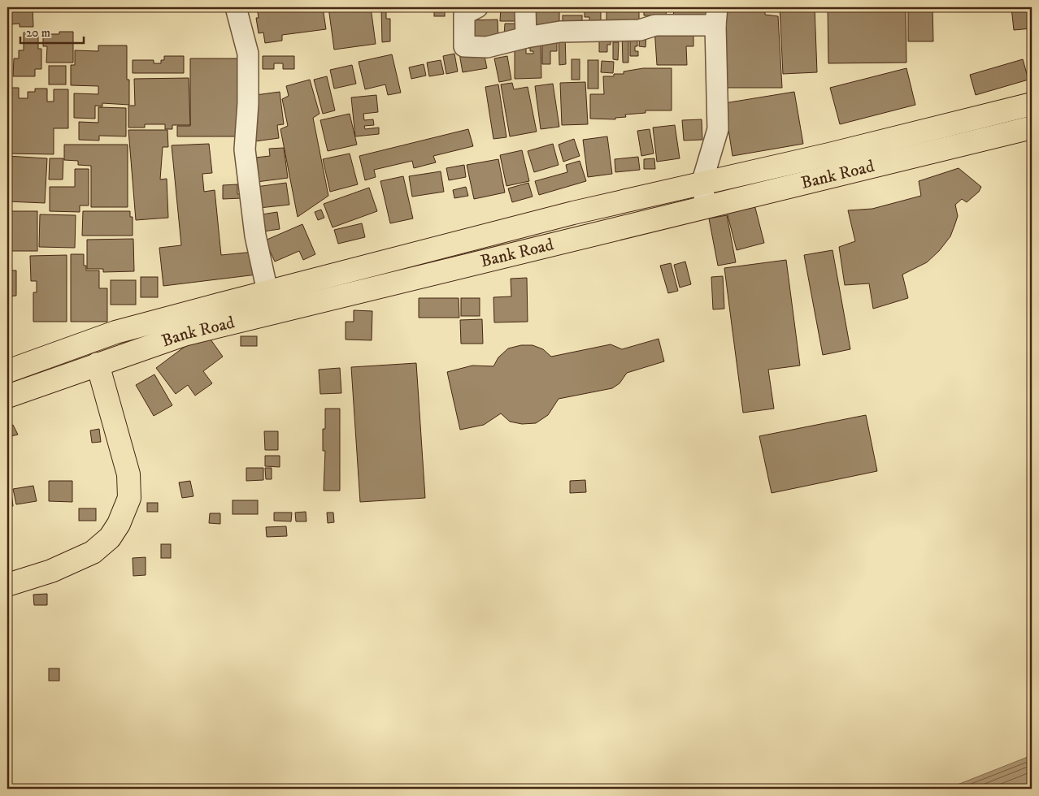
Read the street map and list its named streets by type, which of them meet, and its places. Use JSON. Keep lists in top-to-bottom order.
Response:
{
  "streets": {
    "main road": ["Bank Road"]
  },
  "scale_bar": "20 m"
}
